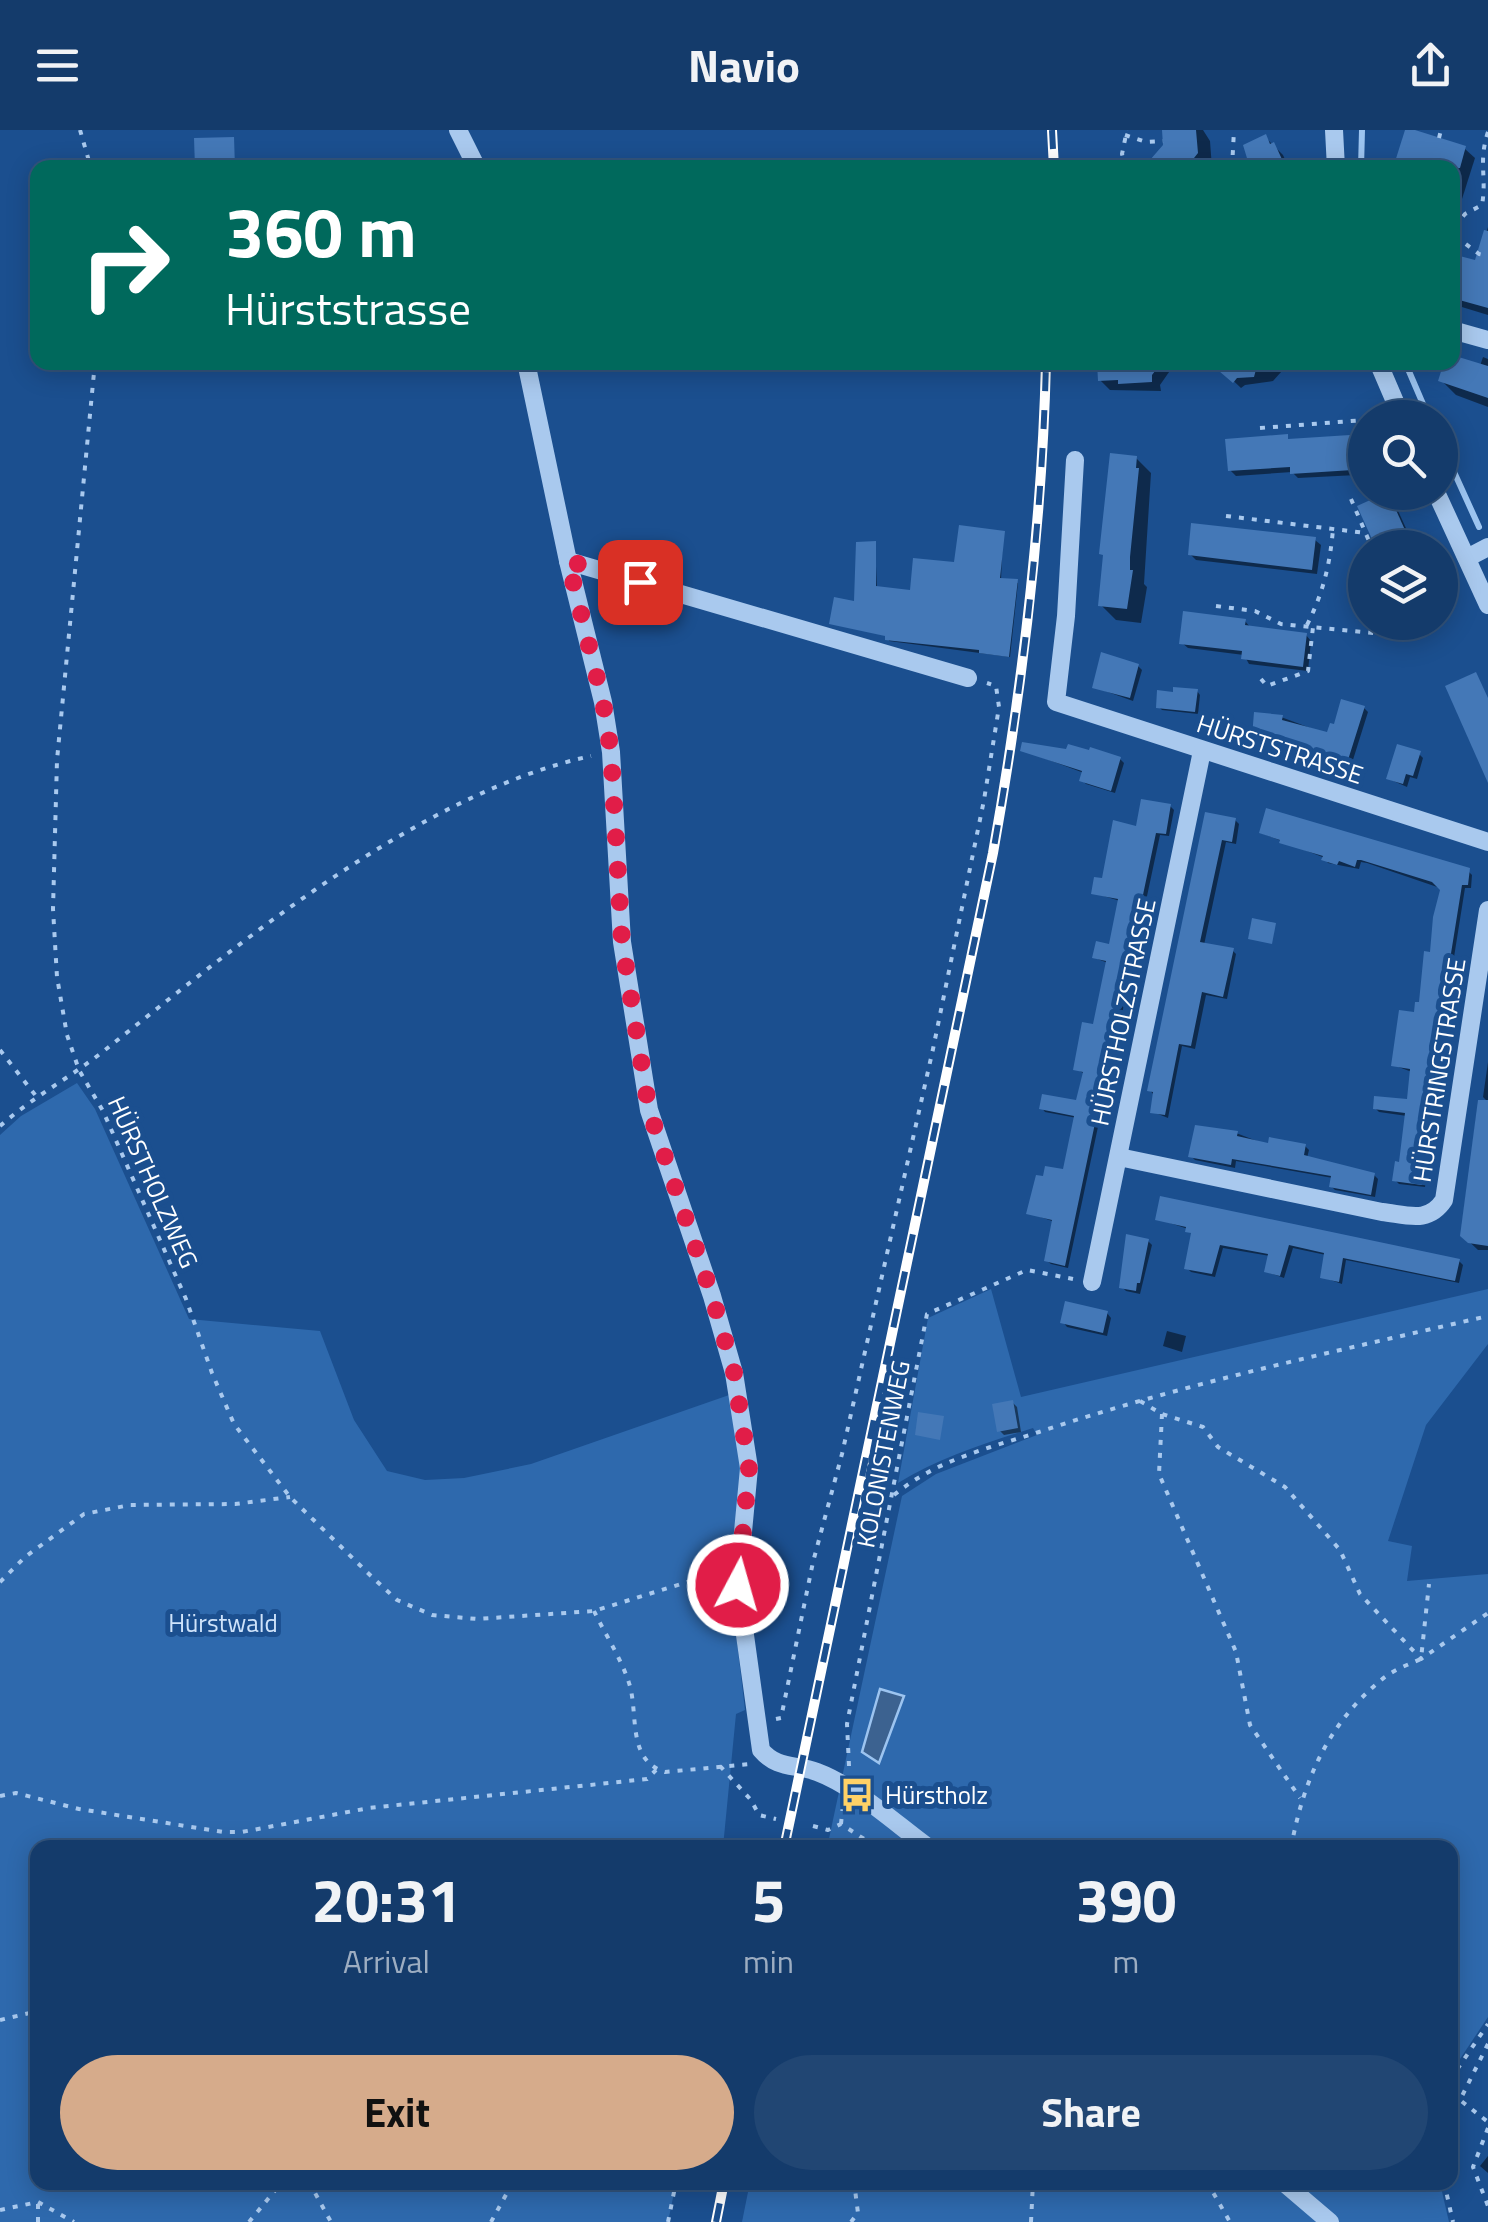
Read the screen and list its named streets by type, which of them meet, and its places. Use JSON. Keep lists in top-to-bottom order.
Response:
{
  "streets": {
    "street": ["HÜRSTSTRASSE", "HÜRSTHOLZSTRASSE", "HÜRSTRINGSTRASSE"],
    "path": ["HÜRSTHOLZWEG", "KOLONISTENWEG"]
  },
  "crossings": [
    ["HÜRSTSTRASSE", "HÜRSTHOLZSTRASSE"],
    ["HÜRSTHOLZSTRASSE", "HÜRSTRINGSTRASSE"],
    ["HÜRSTHOLZSTRASSE", "KOLONISTENWEG"]
  ],
  "parks": ["Hürstwald"],
  "places": {
    "bus stop": ["Hürstholz"]
  },
  "page": {
    "header": "Navio",
    "turn": ["360 m", "Hürststrasse"],
    "eta": [
      "20:31",
      "Arrival",
      "5",
      "min",
      "390",
      "m"
    ],
    "buttons": ["Exit", "Share"]
  }
}
